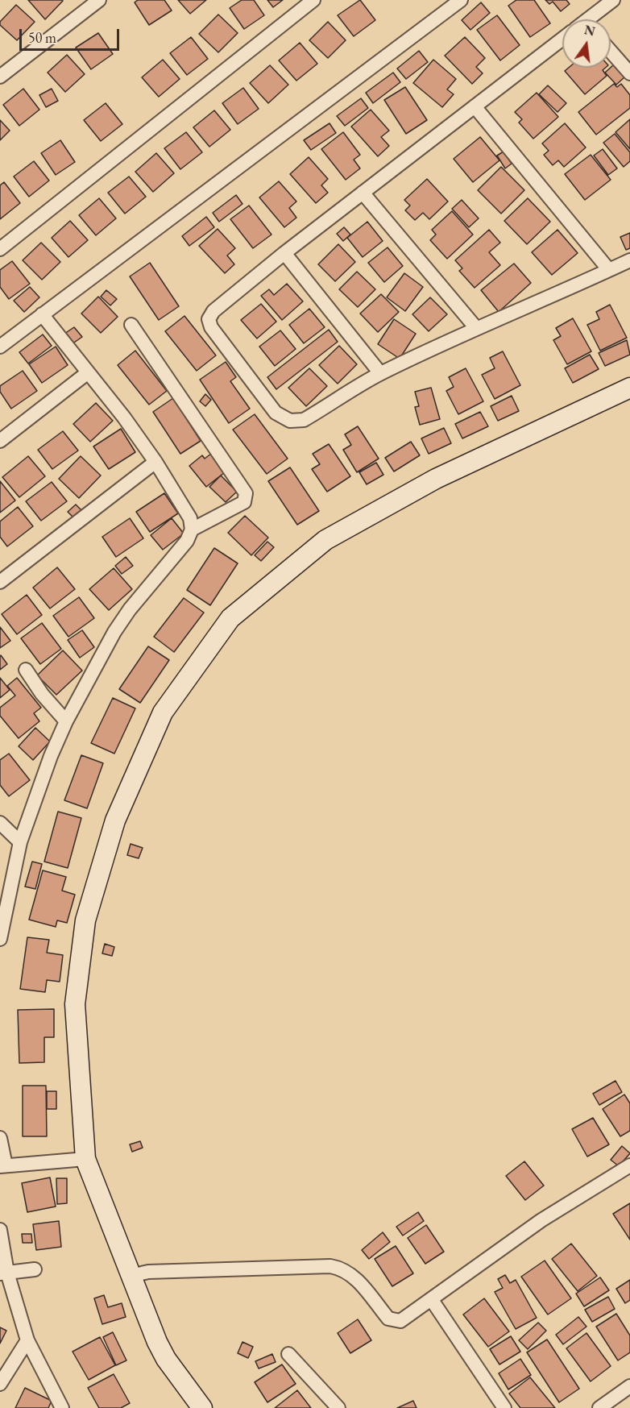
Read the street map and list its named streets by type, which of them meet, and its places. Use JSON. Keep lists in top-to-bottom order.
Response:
{
  "scale_bar": "50 m",
  "north": "top"
}
